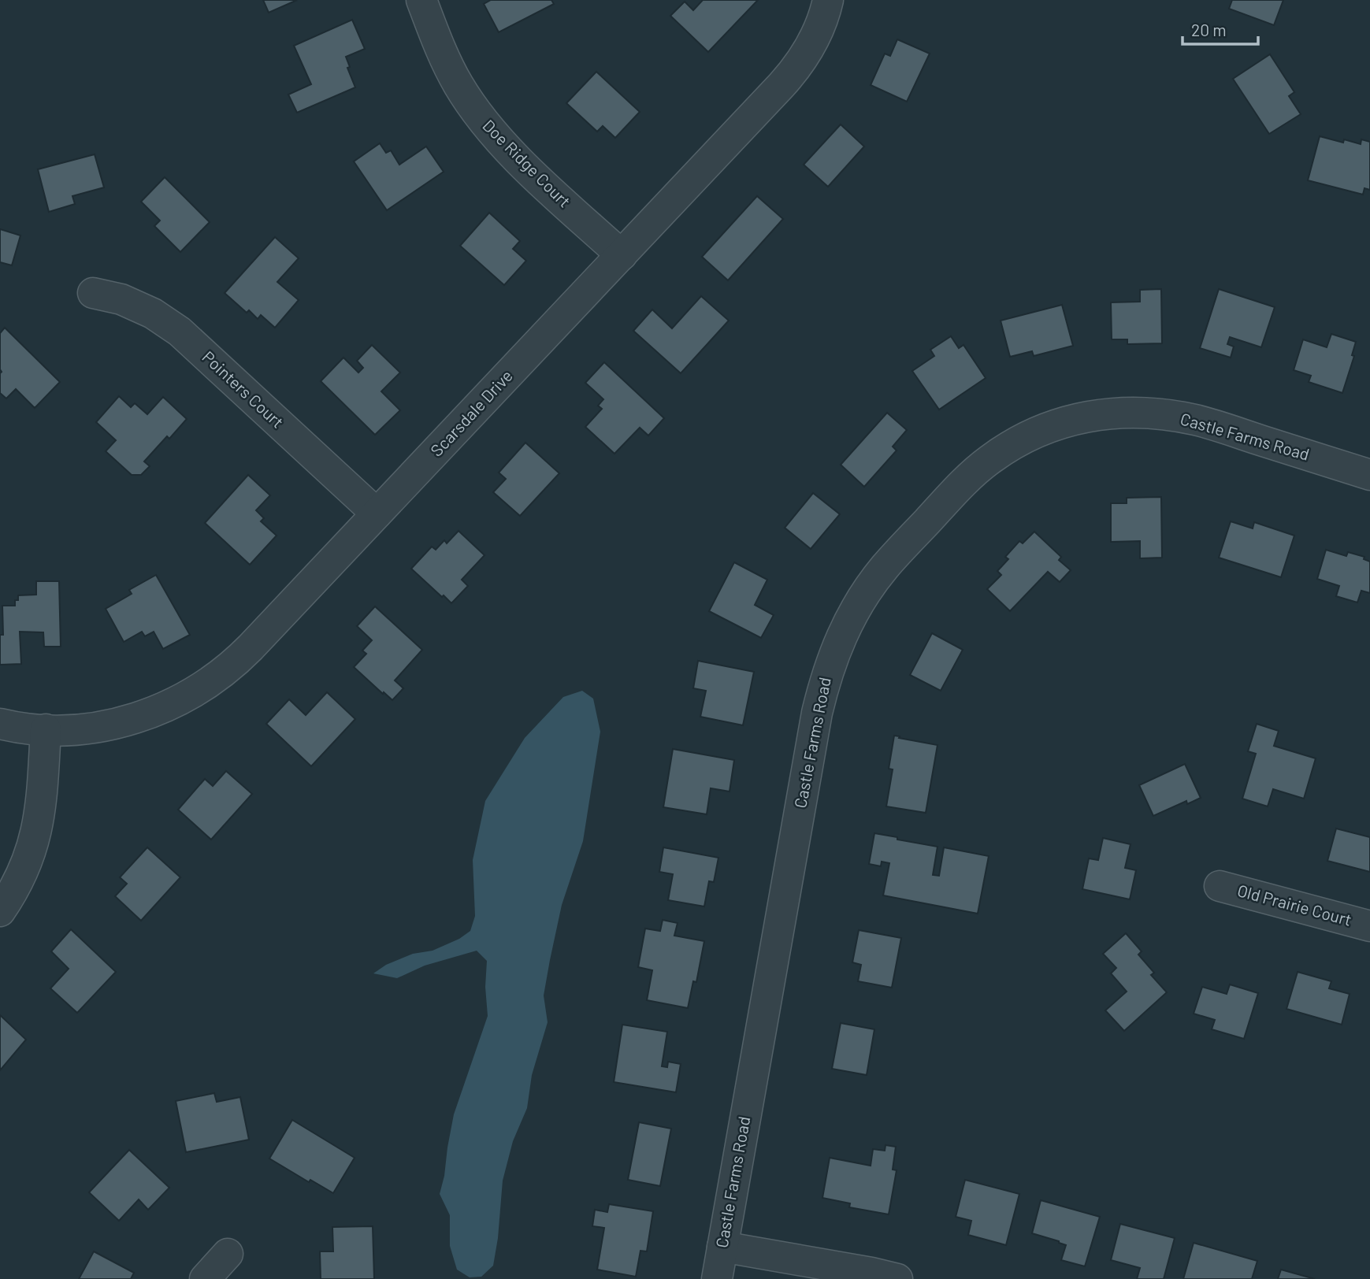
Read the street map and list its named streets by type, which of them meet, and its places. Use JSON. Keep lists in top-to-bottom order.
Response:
{
  "streets": {
    "street": [
      "Doe Ridge Court",
      "Pointers Court",
      "Scarsdale Drive",
      "Castle Farms Road",
      "Old Prairie Court"
    ]
  },
  "crossings": [
    ["Doe Ridge Court", "Scarsdale Drive"],
    ["Pointers Court", "Scarsdale Drive"]
  ],
  "scale_bar": "20 m"
}
